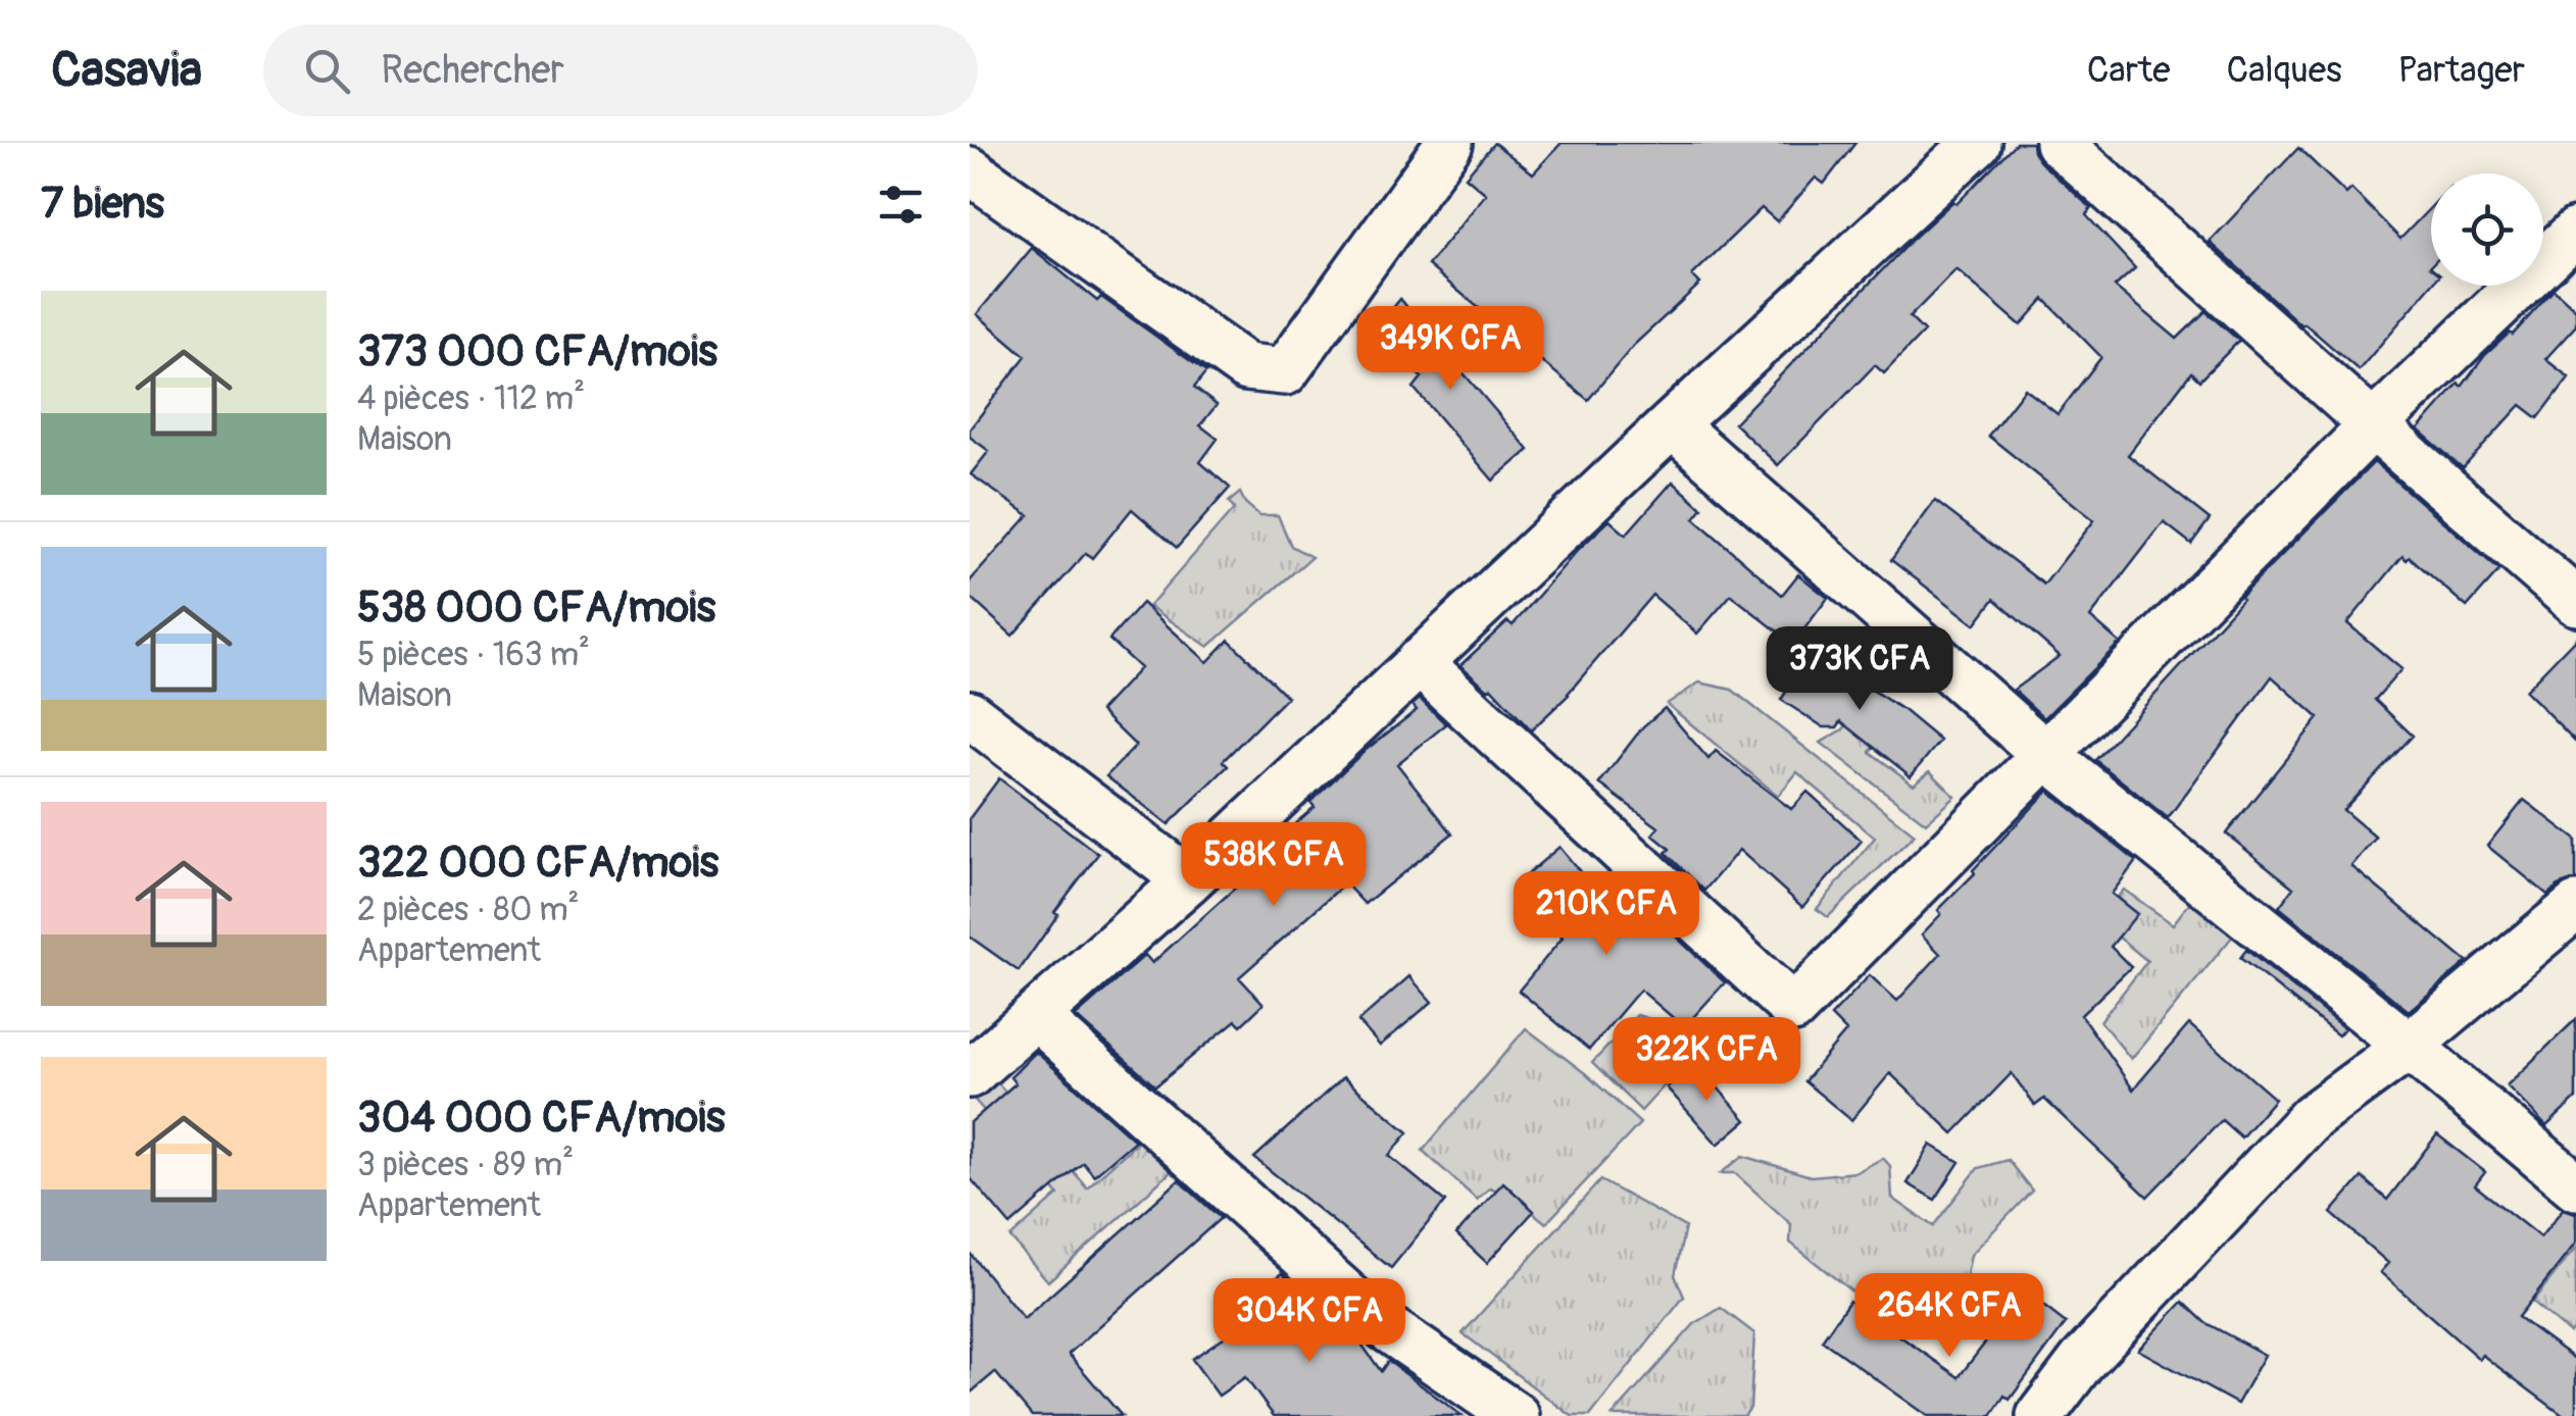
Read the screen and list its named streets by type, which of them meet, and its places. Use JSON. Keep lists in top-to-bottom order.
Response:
{
  "page": {
    "header": "Casavia",
    "search": "Rechercher",
    "nav": ["Carte", "Calques", "Partager"],
    "heading": "7 biens",
    "list": [
      {
        "name": "373 000 CFA/mois",
        "note": "4 pièces · 112 m² · Maison"
      },
      {
        "name": "538 000 CFA/mois",
        "note": "5 pièces · 163 m² · Maison"
      },
      {
        "name": "322 000 CFA/mois",
        "note": "2 pièces · 80 m² · Appartement"
      },
      {
        "name": "304 000 CFA/mois",
        "note": "3 pièces · 89 m² · Appartement"
      }
    ],
    "price": [
      "349K CFA",
      "373K CFA",
      "538K CFA",
      "210K CFA",
      "322K CFA",
      "264K CFA",
      "304K CFA"
    ]
  }
}
